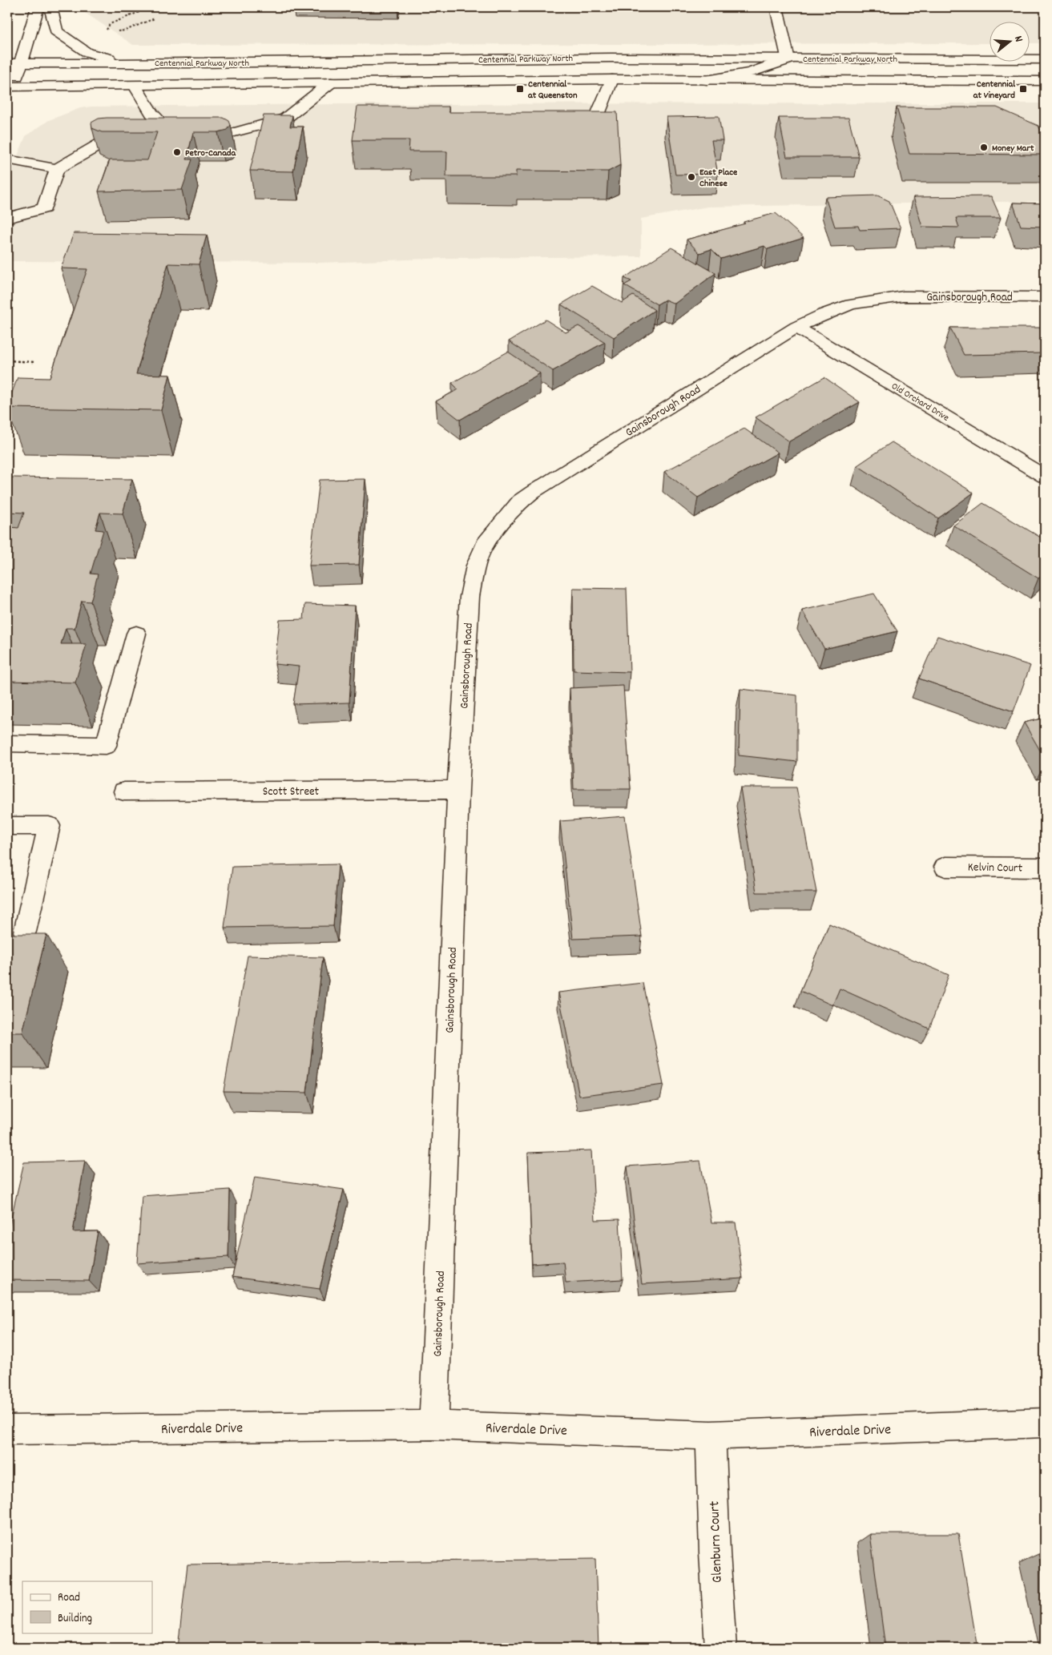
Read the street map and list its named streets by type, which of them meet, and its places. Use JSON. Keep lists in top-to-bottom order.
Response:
{
  "streets": {
    "main road": [
      "Centennial Parkway North",
      "Gainsborough Road",
      "Old Orchard Drive",
      "Scott Street",
      "Kelvin Court",
      "Riverdale Drive",
      "Glenburn Court"
    ]
  },
  "crossings": [
    ["Gainsborough Road", "Old Orchard Drive"],
    ["Gainsborough Road", "Scott Street"],
    ["Gainsborough Road", "Riverdale Drive"],
    ["Riverdale Drive", "Glenburn Court"]
  ],
  "places": {
    "transit": ["Centennial at Queenston", "Centennial at Vineyard"],
    "other": ["Money Mart", "Petro-Canada", "East Place Chinese"]
  },
  "legend": ["Road", "Building"],
  "north": "right"
}
